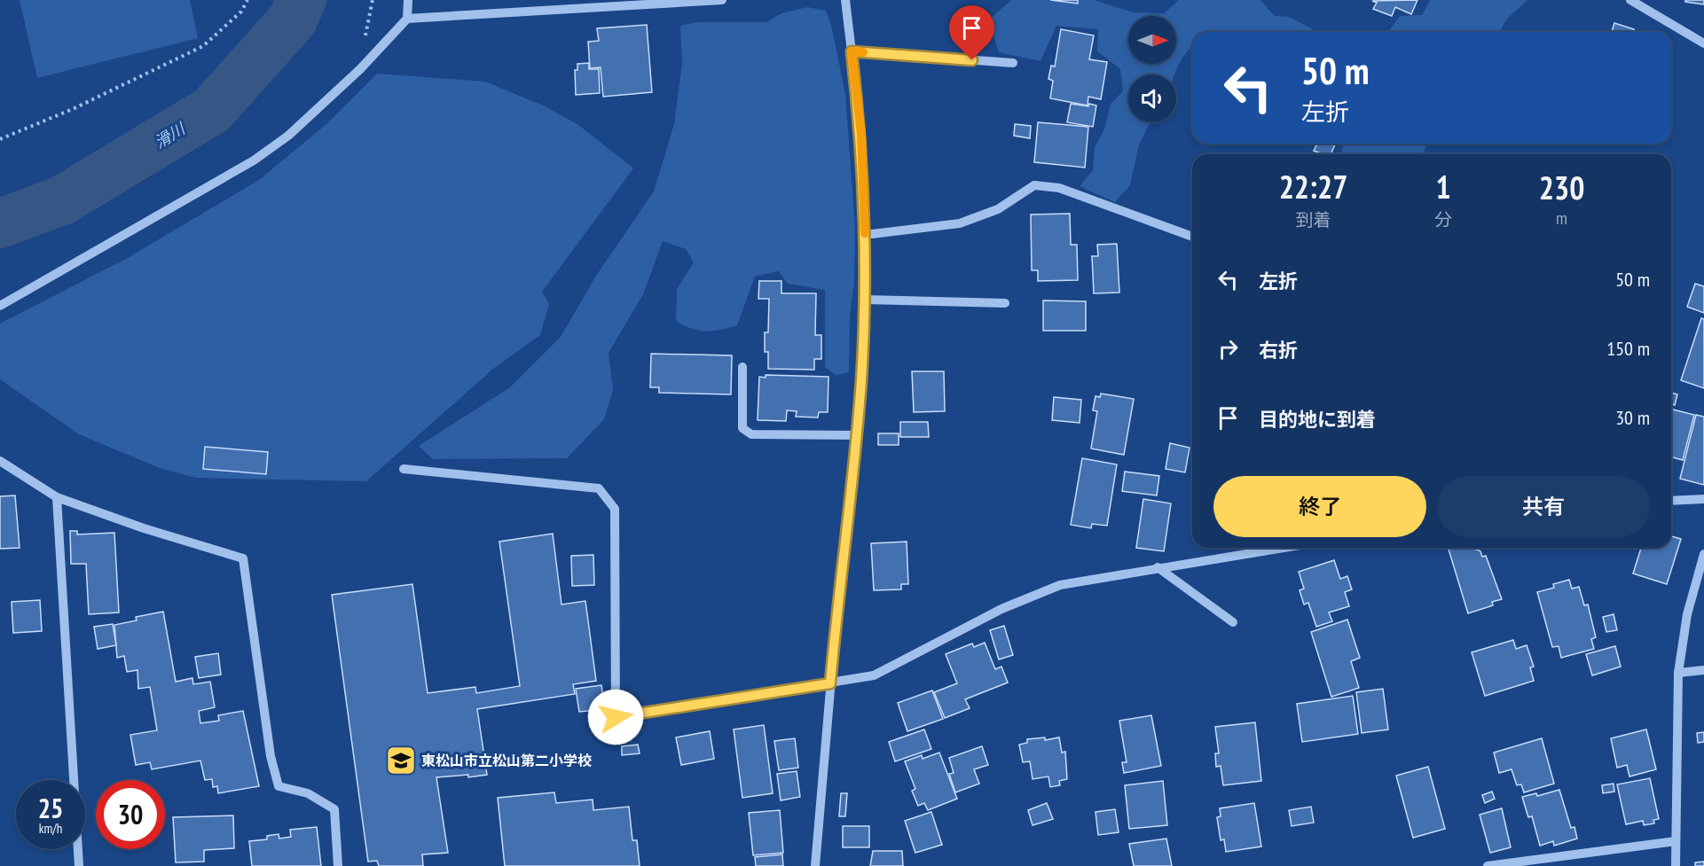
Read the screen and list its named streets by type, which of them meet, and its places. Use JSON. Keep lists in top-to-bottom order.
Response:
{
  "water": ["滑川"],
  "places": {
    "school or university": ["東松山市立松山第二小学校"]
  },
  "north": "right",
  "page": {
    "turn": ["50 m", "左折"],
    "eta": [
      "22:27",
      "到着",
      "1",
      "分",
      "230",
      "m"
    ],
    "list": [
      {
        "name": "左折",
        "value": "50 m"
      },
      {
        "name": "右折",
        "value": "150 m"
      },
      {
        "name": "目的地に到着",
        "value": "30 m"
      }
    ],
    "buttons": ["終了", "共有"],
    "speed": "25 km/h",
    "limit": "30"
  }
}
